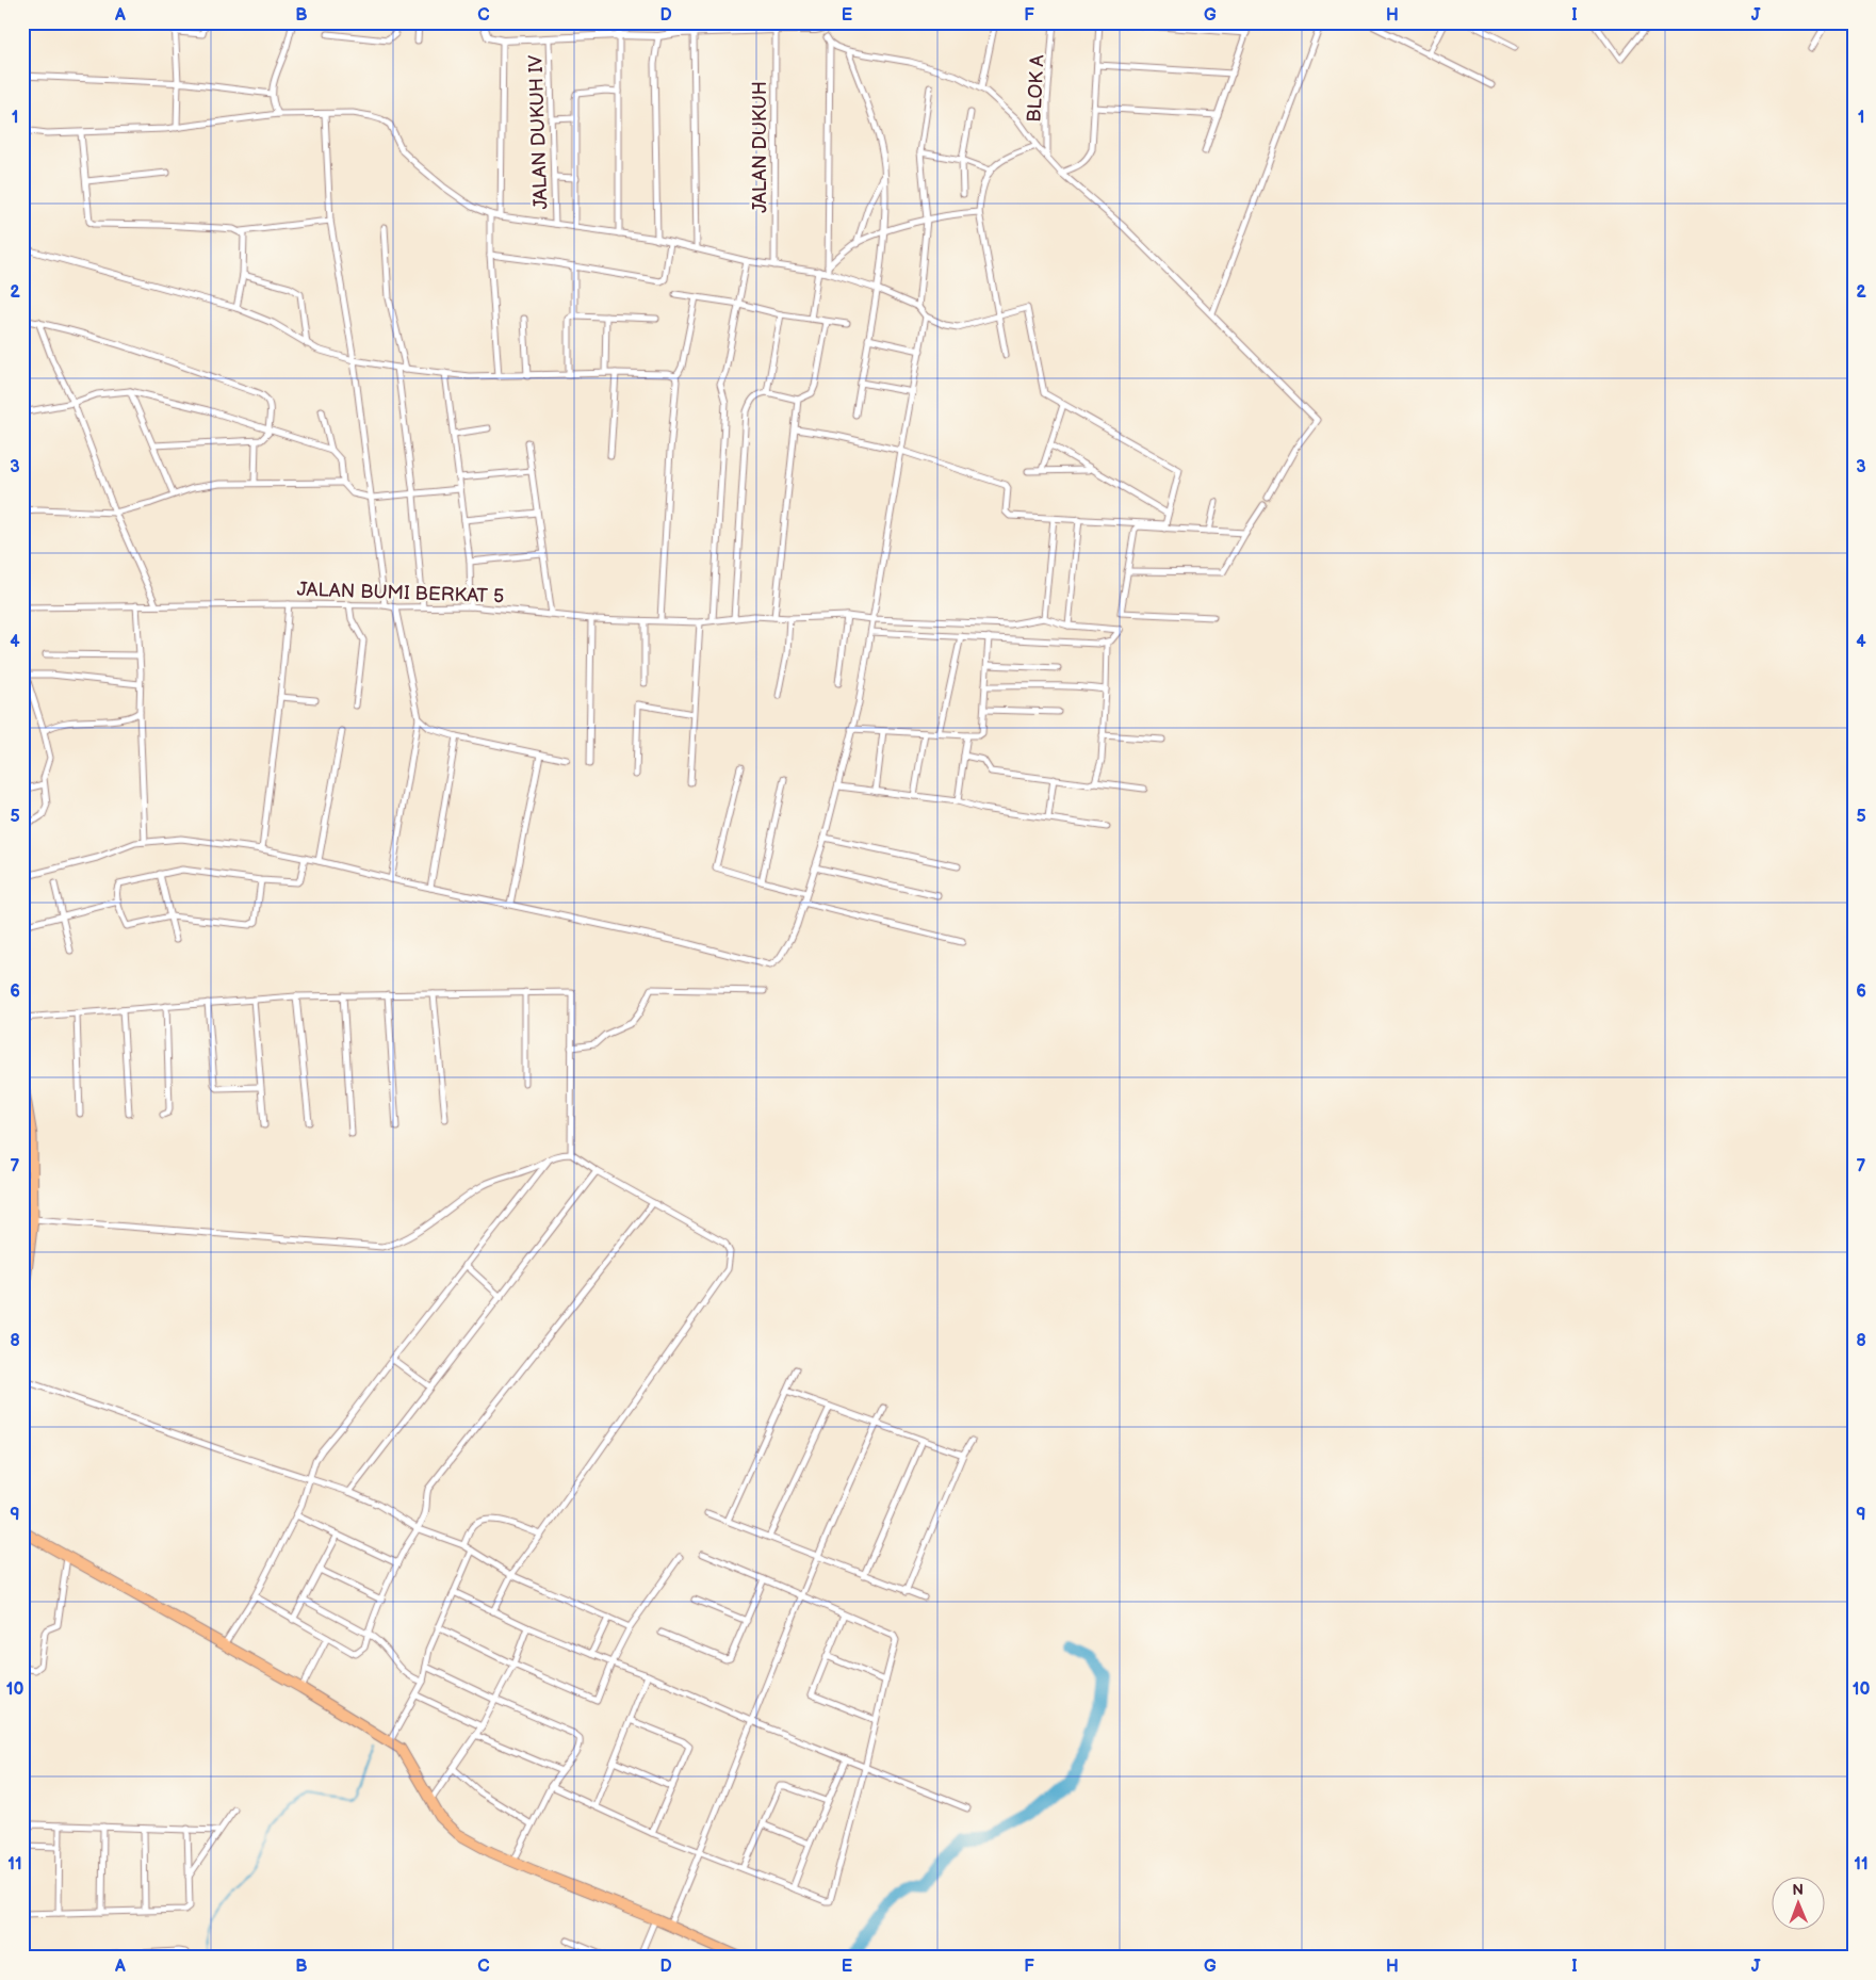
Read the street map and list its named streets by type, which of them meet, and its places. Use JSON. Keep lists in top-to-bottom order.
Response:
{
  "streets": {
    "street": [
      "BLOK A",
      "JALAN DUKUH IV",
      "JALAN DUKUH",
      "JALAN BUMI BERKAT 5"
    ]
  },
  "north": "top",
  "grid": {
    "columns": [
      "A",
      "B",
      "C",
      "D",
      "E",
      "F",
      "G",
      "H",
      "I",
      "J"
    ],
    "rows": [
      "1",
      "2",
      "3",
      "4",
      "5",
      "6",
      "7",
      "8",
      "9",
      "10",
      "11"
    ]
  }
}
